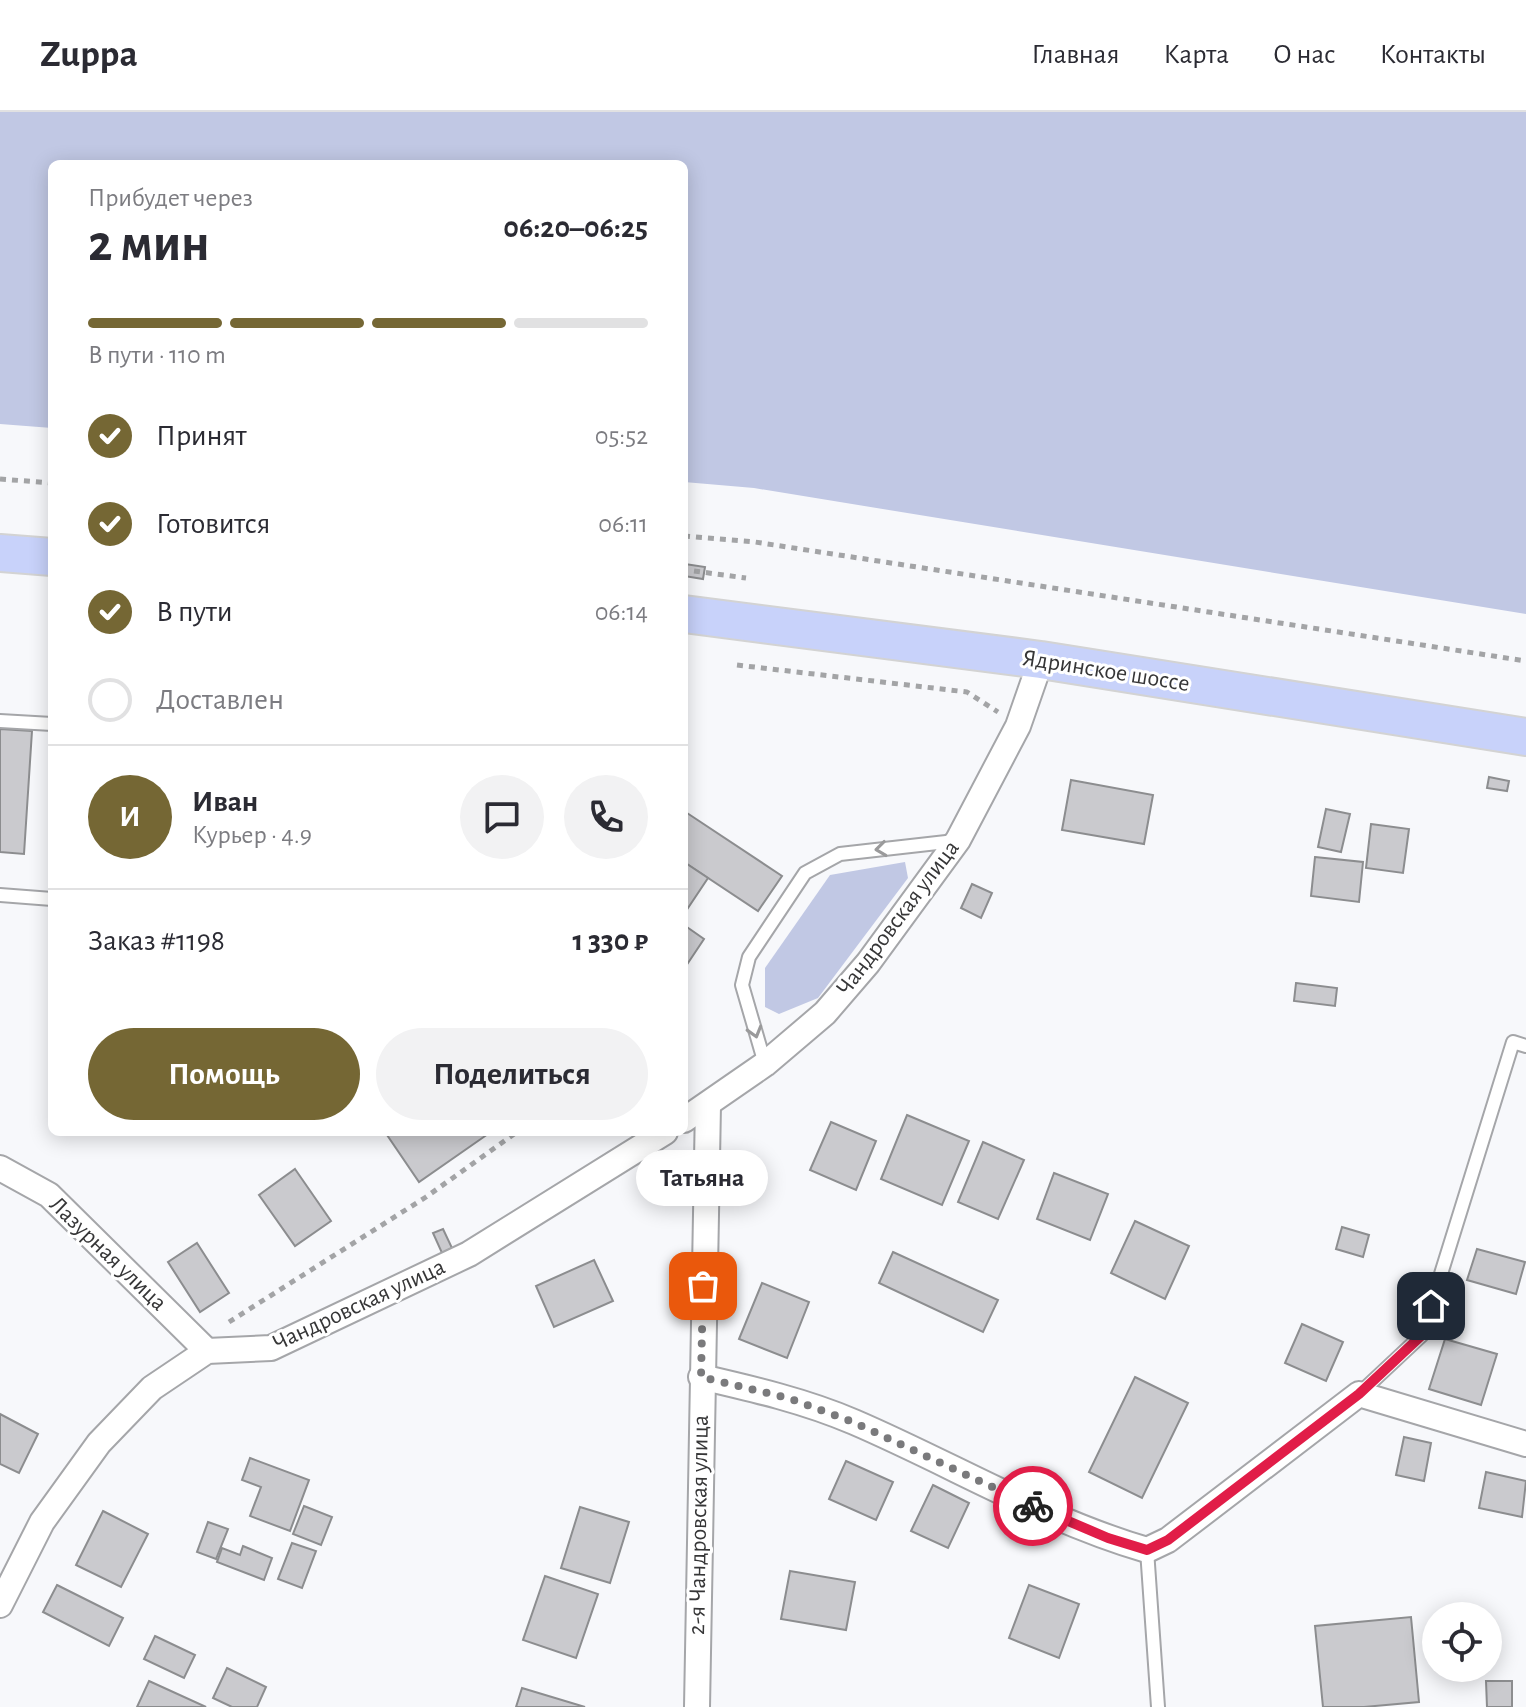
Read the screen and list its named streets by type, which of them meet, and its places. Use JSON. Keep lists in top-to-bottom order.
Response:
{
  "streets": {
    "main road": ["Ядринское шоссе"],
    "street": ["Чандровская улица", "Лазурная улица", "2-я Чандровская улица"]
  },
  "crossings": [
    ["Ядринское шоссе", "Чандровская улица"],
    ["Чандровская улица", "Лазурная улица"],
    ["Чандровская улица", "2-я Чандровская улица"]
  ],
  "places": ["Татьяна"],
  "page": {
    "header": "Zuppa",
    "nav": [
      "Главная",
      "Карта",
      "О нас",
      "Контакты"
    ],
    "heading": ["2 мин", "Прибудет через", "06:20–06:25"],
    "panel": [
      "Иван",
      "Курьер · 4.9",
      "Заказ #1198",
      "1 330 ₽"
    ],
    "bar": "В пути · 110 m",
    "list": [
      ["Принят", "05:52"],
      ["Готовится", "06:11"],
      ["В пути", "06:14"],
      "Доставлен"
    ],
    "round": "И",
    "buttons": ["Помощь", "Поделиться"],
    "bubble": "Татьяна"
  }
}
